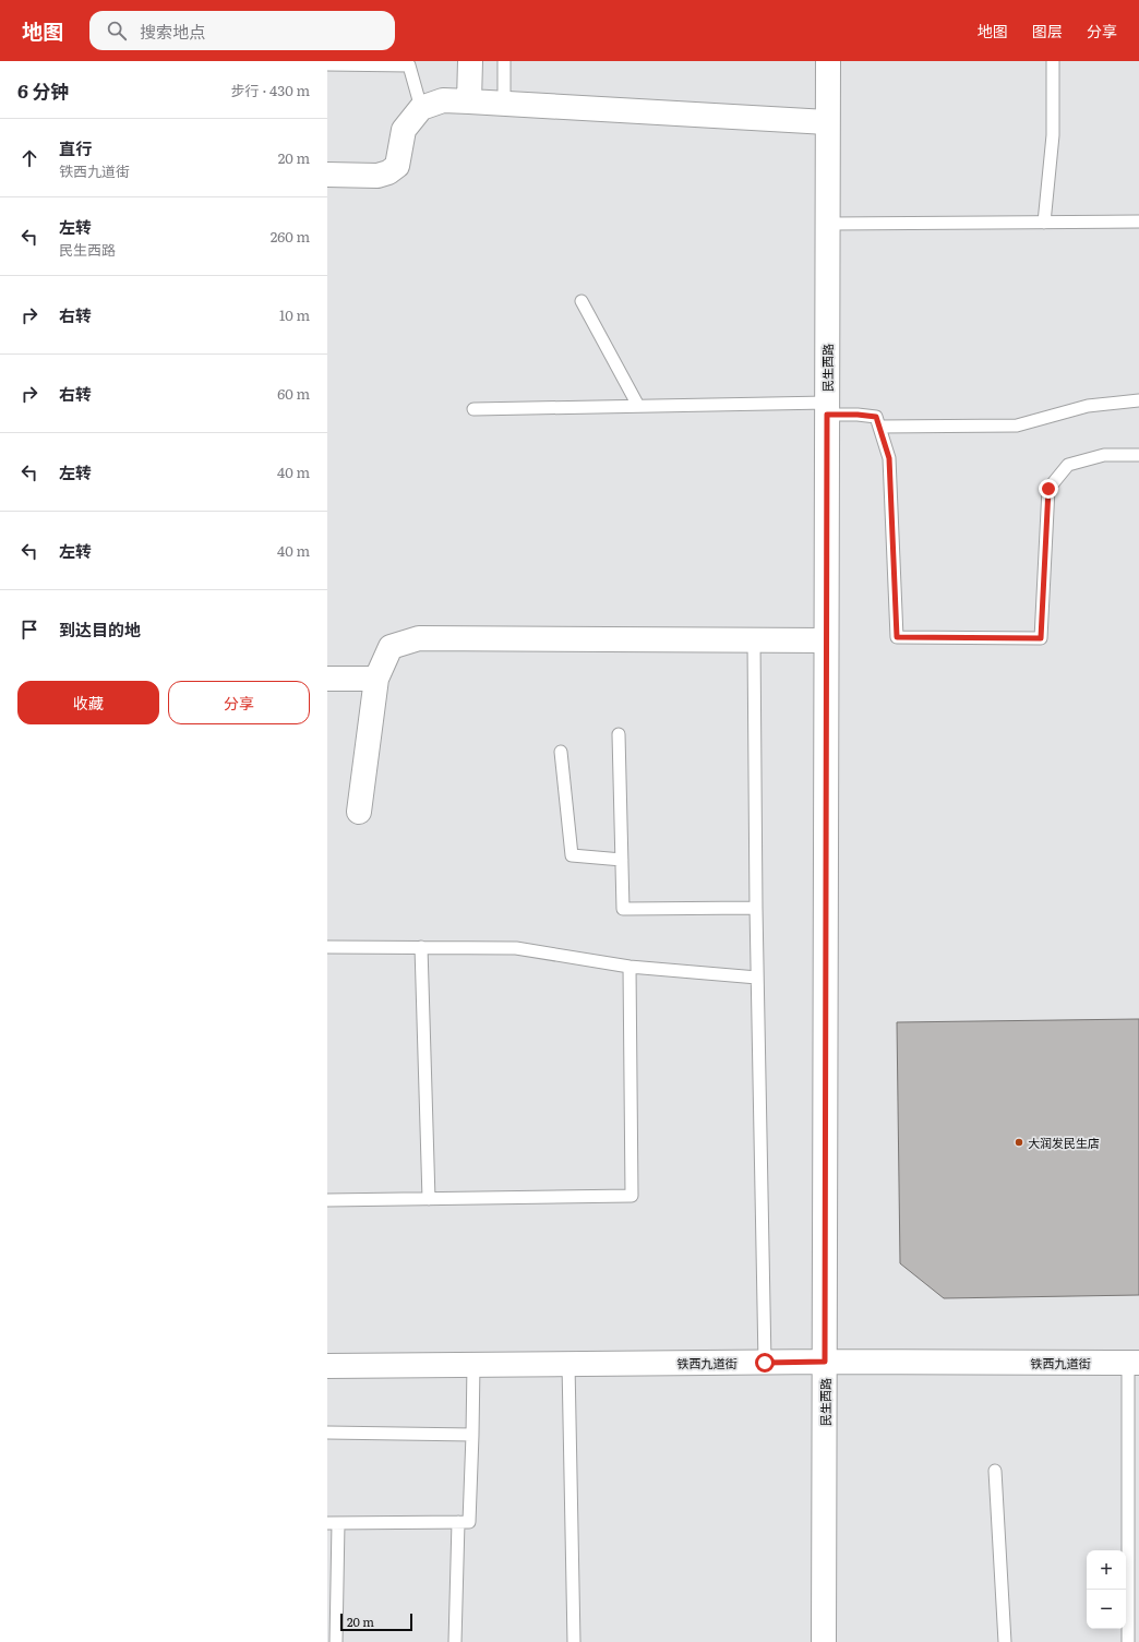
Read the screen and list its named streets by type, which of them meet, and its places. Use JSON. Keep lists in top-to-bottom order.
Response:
{
  "streets": {
    "main road": ["民生西路", "铁西九道街"]
  },
  "crossings": [
    ["民生西路", "铁西九道街"]
  ],
  "places": ["大润发民生店"],
  "scale_bar": "20 m",
  "page": {
    "header": "地图",
    "search": "搜索地点",
    "nav": ["地图", "图层", "分享"],
    "heading": ["6 分钟", "步行 · 430 m"],
    "list": [
      ["直行", "铁西九道街", "20 m"],
      ["左转", "民生西路", "260 m"],
      ["右转", "10 m"],
      ["右转", "60 m"],
      ["左转", "40 m"],
      ["左转", "40 m"],
      "到达目的地"
    ],
    "buttons": ["收藏", "分享"],
    "map_buttons": ["+", "−"],
    "scale": "20 m"
  }
}
